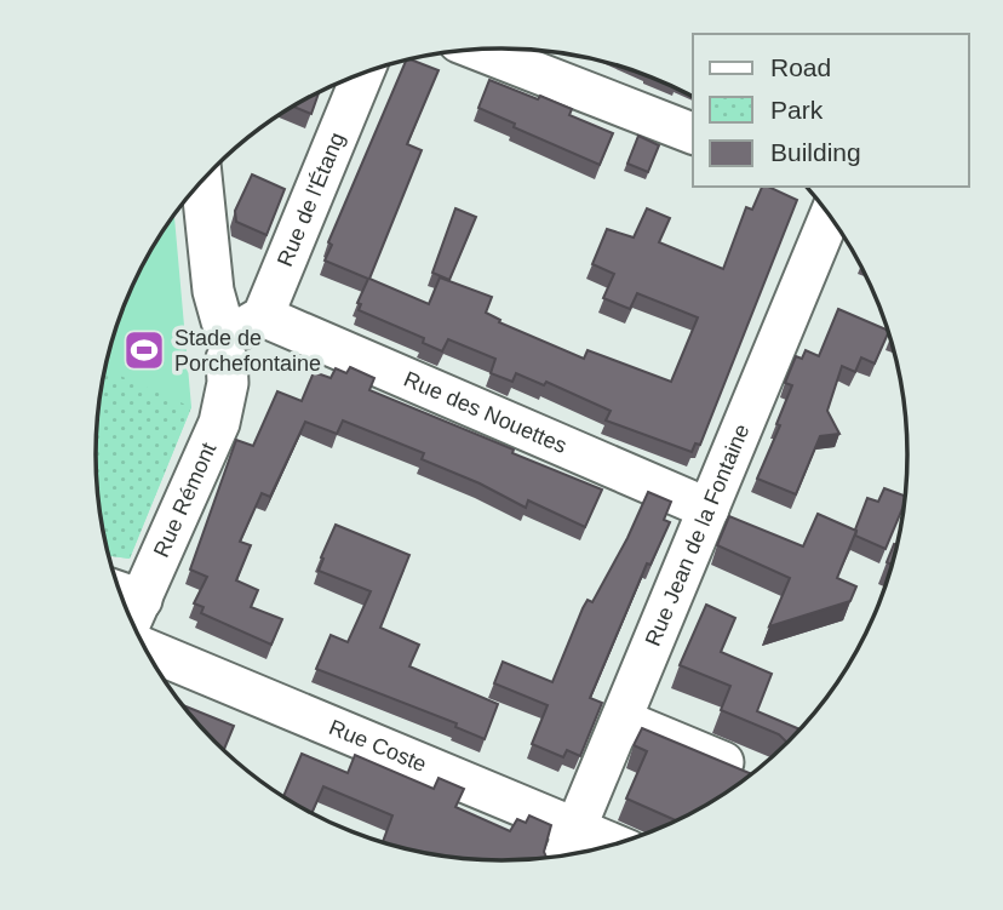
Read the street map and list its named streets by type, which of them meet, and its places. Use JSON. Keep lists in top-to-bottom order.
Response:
{
  "streets": {
    "street": [
      "Rue de l'Étang",
      "Rue des Nouettes",
      "Rue Rémont",
      "Rue Jean de la Fontaine",
      "Rue Coste"
    ]
  },
  "crossings": [
    ["Rue de l'Étang", "Rue des Nouettes"],
    ["Rue de l'Étang", "Rue Rémont"],
    ["Rue des Nouettes", "Rue Rémont"],
    ["Rue des Nouettes", "Rue Jean de la Fontaine"],
    ["Rue Jean de la Fontaine", "Rue Coste"]
  ],
  "places": {
    "sports": ["Stade de Porchefontaine"]
  },
  "legend": ["Road", "Park", "Building"]
}
